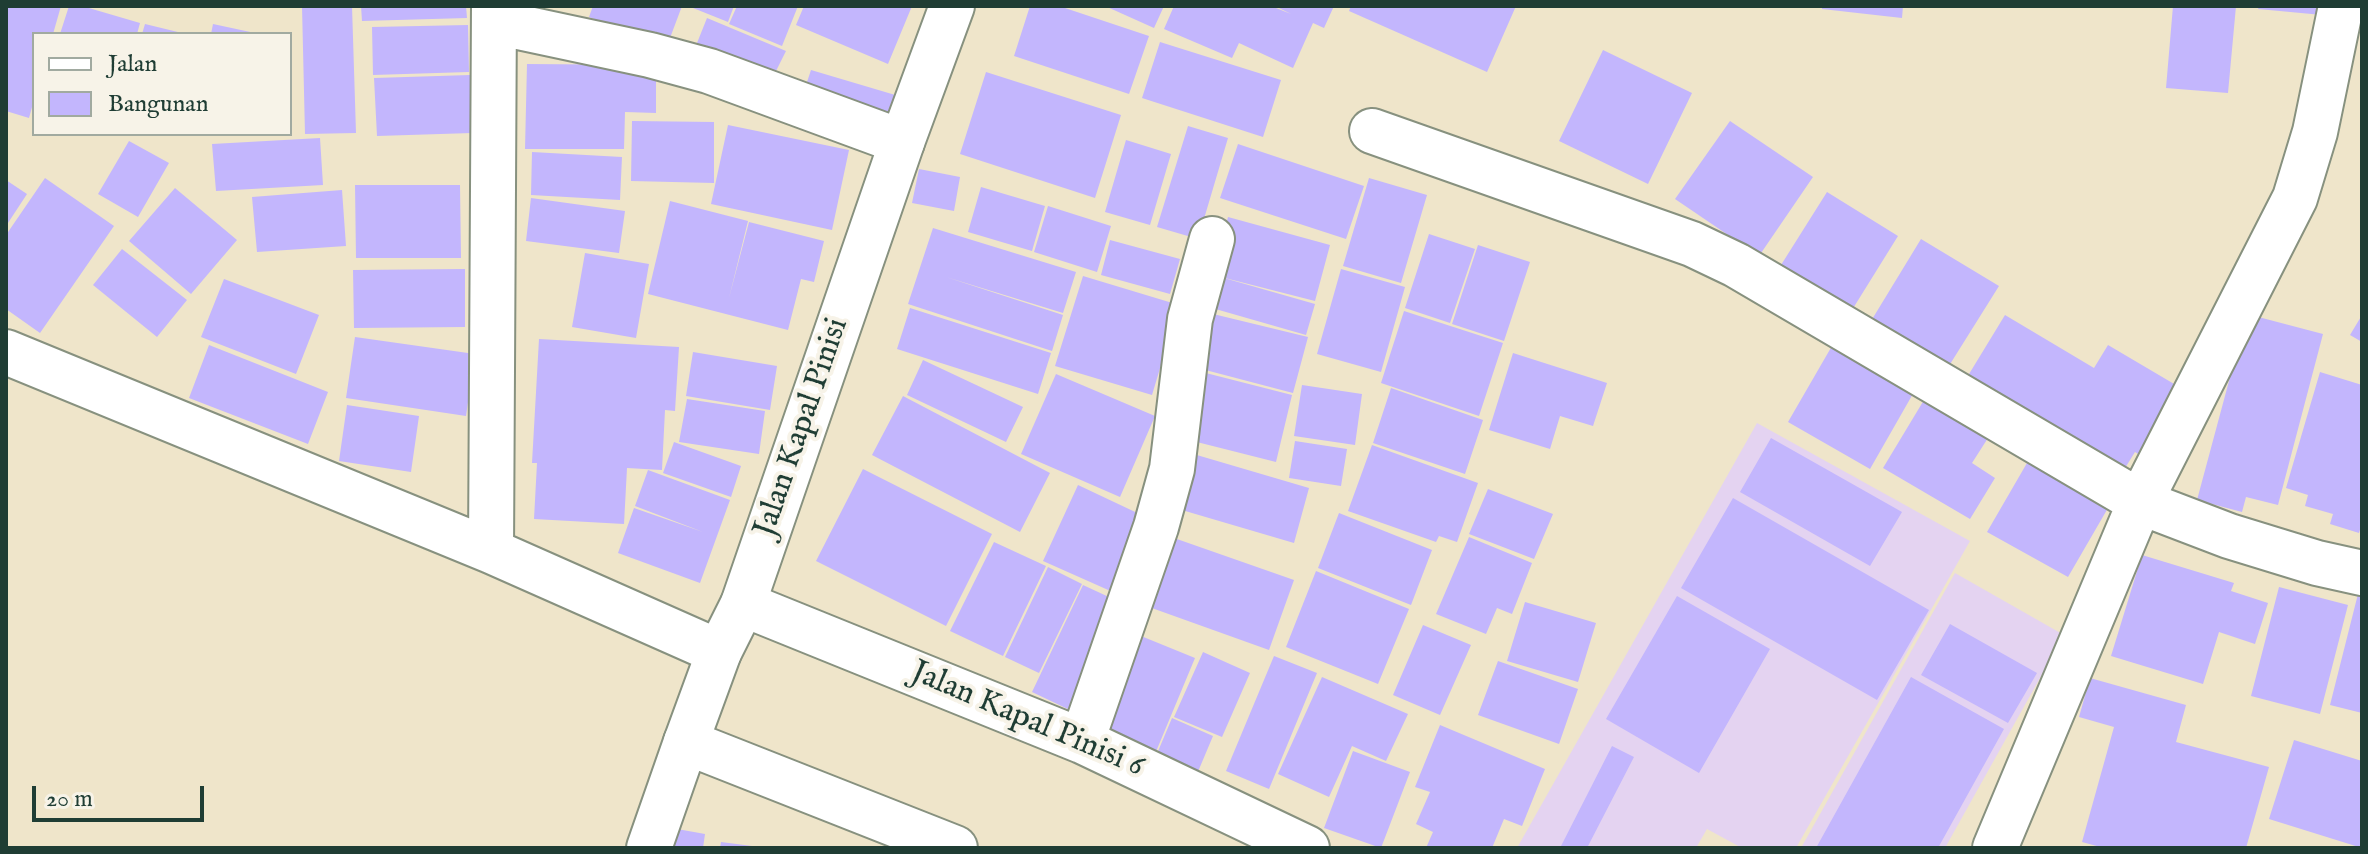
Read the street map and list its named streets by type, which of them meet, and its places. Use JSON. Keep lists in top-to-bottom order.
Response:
{
  "streets": {
    "street": ["Jalan Kapal Pinisi", "Jalan Kapal Pinisi 6"]
  },
  "crossings": [
    ["Jalan Kapal Pinisi", "Jalan Kapal Pinisi 6"]
  ],
  "legend": ["Jalan", "Bangunan"],
  "scale_bar": "20 m"
}
